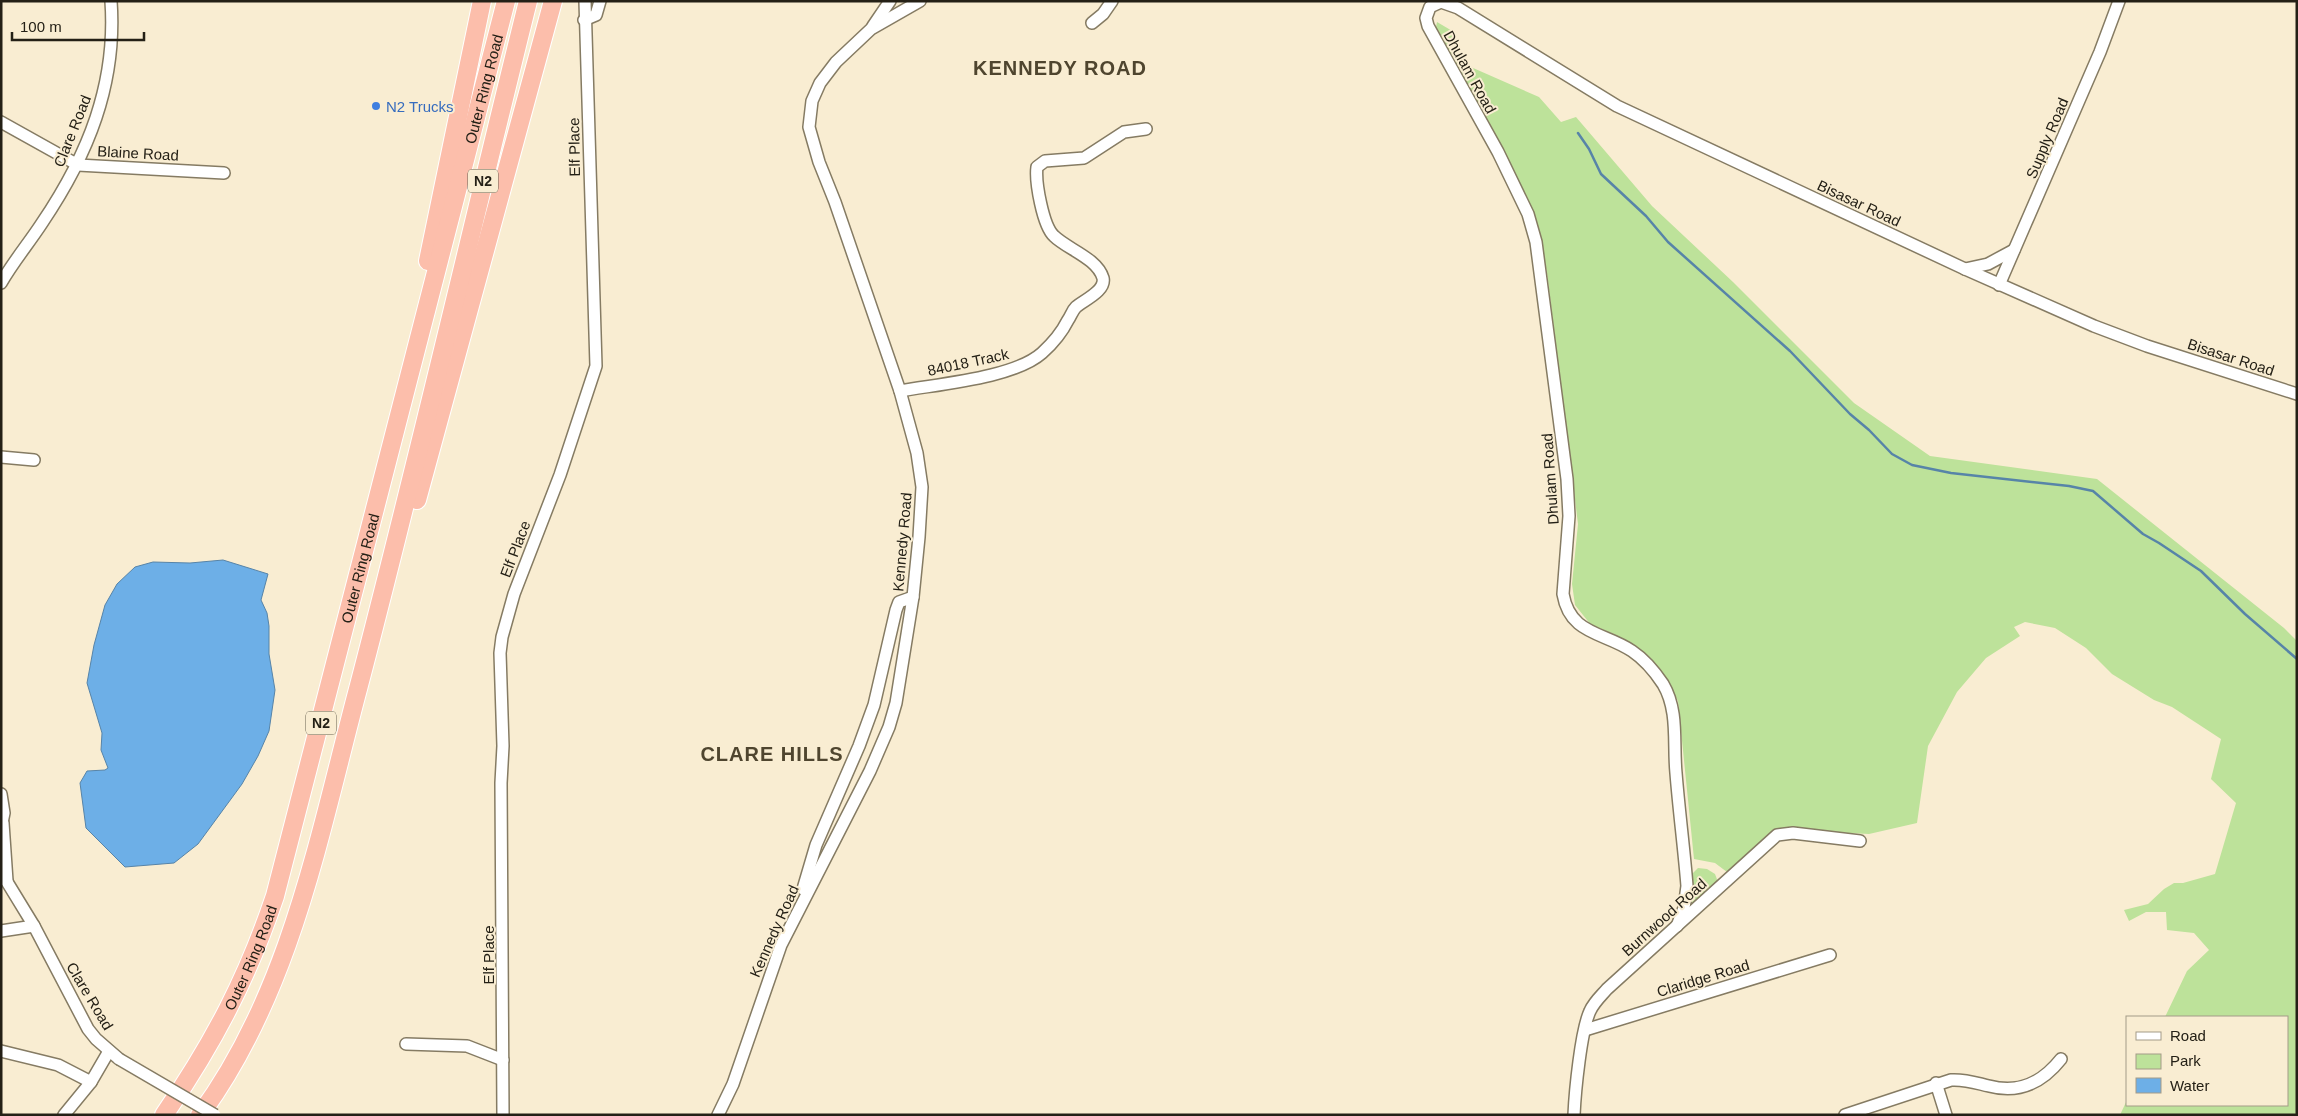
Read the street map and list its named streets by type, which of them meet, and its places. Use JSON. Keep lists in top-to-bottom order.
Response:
{
  "streets": {
    "highway": ["Outer Ring Road", "N2"],
    "street": [
      "Dhulam Road",
      "Clare Road",
      "Supply Road",
      "Elf Place",
      "Blaine Road",
      "Bisasar Road",
      "84018 Track",
      "Kennedy Road",
      "Burnwood Road",
      "Claridge Road"
    ]
  },
  "crossings": [
    ["Dhulam Road", "Bisasar Road"],
    ["Dhulam Road", "Burnwood Road"],
    ["Clare Road", "Blaine Road"],
    ["Supply Road", "Bisasar Road"],
    ["84018 Track", "Kennedy Road"],
    ["Burnwood Road", "Claridge Road"]
  ],
  "districts": ["KENNEDY ROAD", "CLARE HILLS"],
  "places": ["N2 Trucks"],
  "legend": ["Road", "Park", "Water"],
  "scale_bar": "100 m"
}
